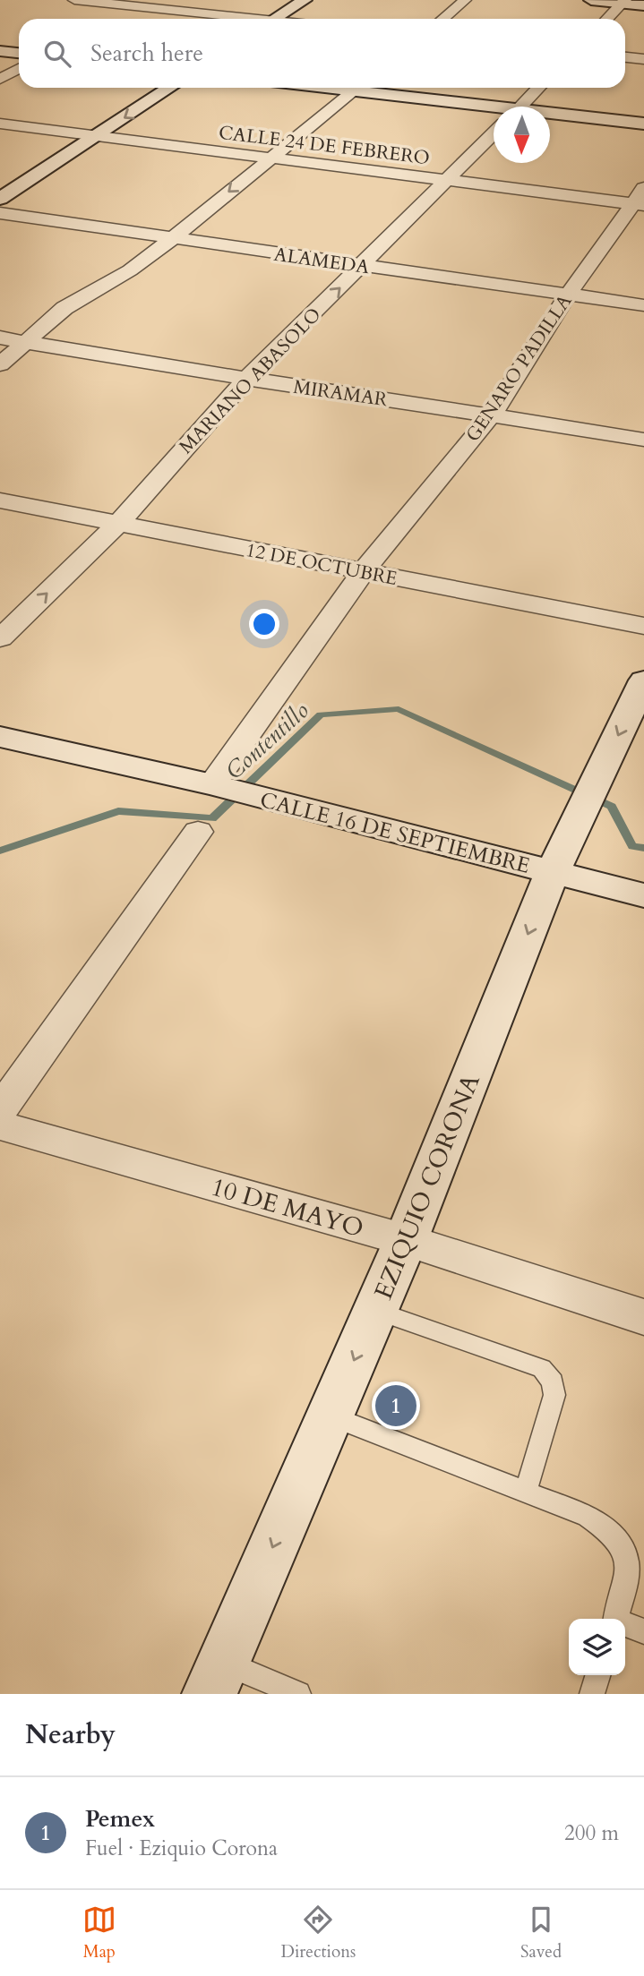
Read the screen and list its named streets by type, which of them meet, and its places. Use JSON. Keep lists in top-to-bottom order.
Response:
{
  "streets": {
    "street": [
      "CALLE 24 DE FEBRERO",
      "ALAMEDA",
      "GENARO PADILLA",
      "MARIANO ABASOLO",
      "MIRAMAR",
      "12 DE OCTUBRE",
      "CALLE 16 DE SEPTIEMBRE",
      "EZIQUIO CORONA",
      "10 DE MAYO"
    ]
  },
  "crossings": [
    ["CALLE 24 DE FEBRERO", "GENARO PADILLA"],
    ["CALLE 24 DE FEBRERO", "MARIANO ABASOLO"],
    ["ALAMEDA", "GENARO PADILLA"],
    ["ALAMEDA", "MARIANO ABASOLO"],
    ["GENARO PADILLA", "MIRAMAR"],
    ["GENARO PADILLA", "12 DE OCTUBRE"],
    ["GENARO PADILLA", "CALLE 16 DE SEPTIEMBRE"],
    ["MARIANO ABASOLO", "MIRAMAR"],
    ["MARIANO ABASOLO", "12 DE OCTUBRE"],
    ["CALLE 16 DE SEPTIEMBRE", "EZIQUIO CORONA"],
    ["EZIQUIO CORONA", "10 DE MAYO"]
  ],
  "one_way": ["EZIQUIO CORONA"],
  "water": ["Contentillo"],
  "north": "bottom",
  "page": {
    "search": "Search here",
    "pins": "1",
    "heading": "Nearby",
    "list": [
      {
        "mark": "1",
        "name": "Pemex",
        "note": "Fuel · Eziquio Corona",
        "value": "200 m"
      }
    ],
    "nav": ["Map", "Directions", "Saved"]
  }
}
